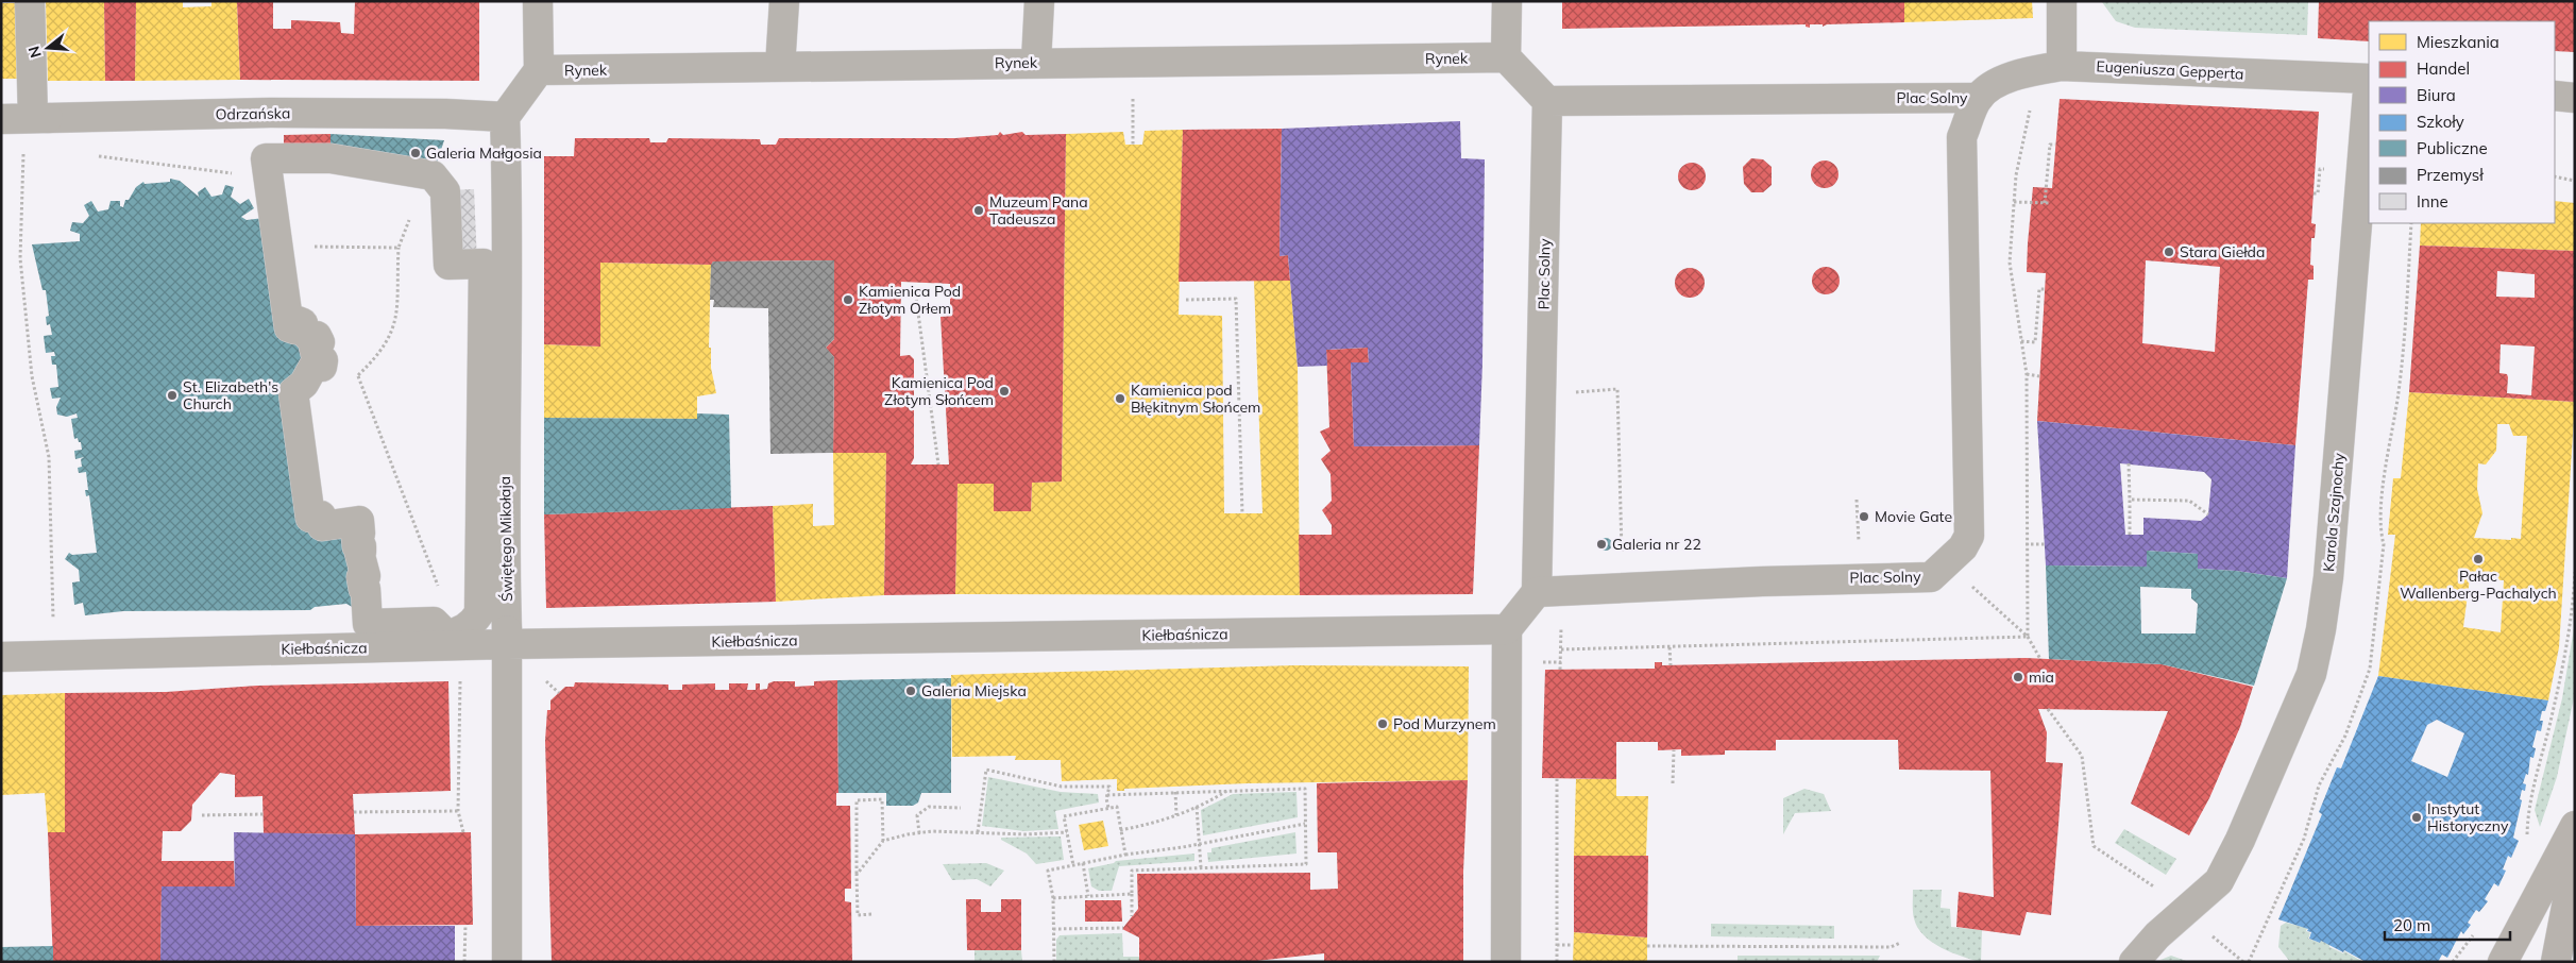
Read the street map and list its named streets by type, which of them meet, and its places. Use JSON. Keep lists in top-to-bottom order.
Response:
{
  "streets": {
    "street": [
      "Rynek",
      "Eugeniusza Gepperta",
      "Plac Solny",
      "Odrzańska",
      "Karola Szajnochy",
      "Świętego Mikołaja",
      "Kiełbaśnicza"
    ]
  },
  "crossings": [
    ["Eugeniusza Gepperta", "Plac Solny"],
    ["Odrzańska", "Świętego Mikołaja"],
    ["Świętego Mikołaja", "Kiełbaśnicza"]
  ],
  "places": [
    "Galeria Małgosia",
    "Muzeum Pana Tadeusza",
    "Stara Giełda",
    "Kamienica Pod Złotym Orłem",
    "Kamienica Pod Złotym Słońcem",
    "St. Elizabeth's Church",
    "Kamienica pod Błękitnym Słońcem",
    "Movie Gate",
    "Galeria nr 22",
    "Pałac Wallenberg-Pachalych",
    "mia",
    "Galeria Miejska",
    "Pod Murzynem",
    "Instytut Historyczny"
  ],
  "legend": [
    "Mieszkania",
    "Handel",
    "Biura",
    "Szkoły",
    "Publiczne",
    "Przemysł",
    "Inne"
  ],
  "scale_bar": "20 m",
  "north": "left"
}
